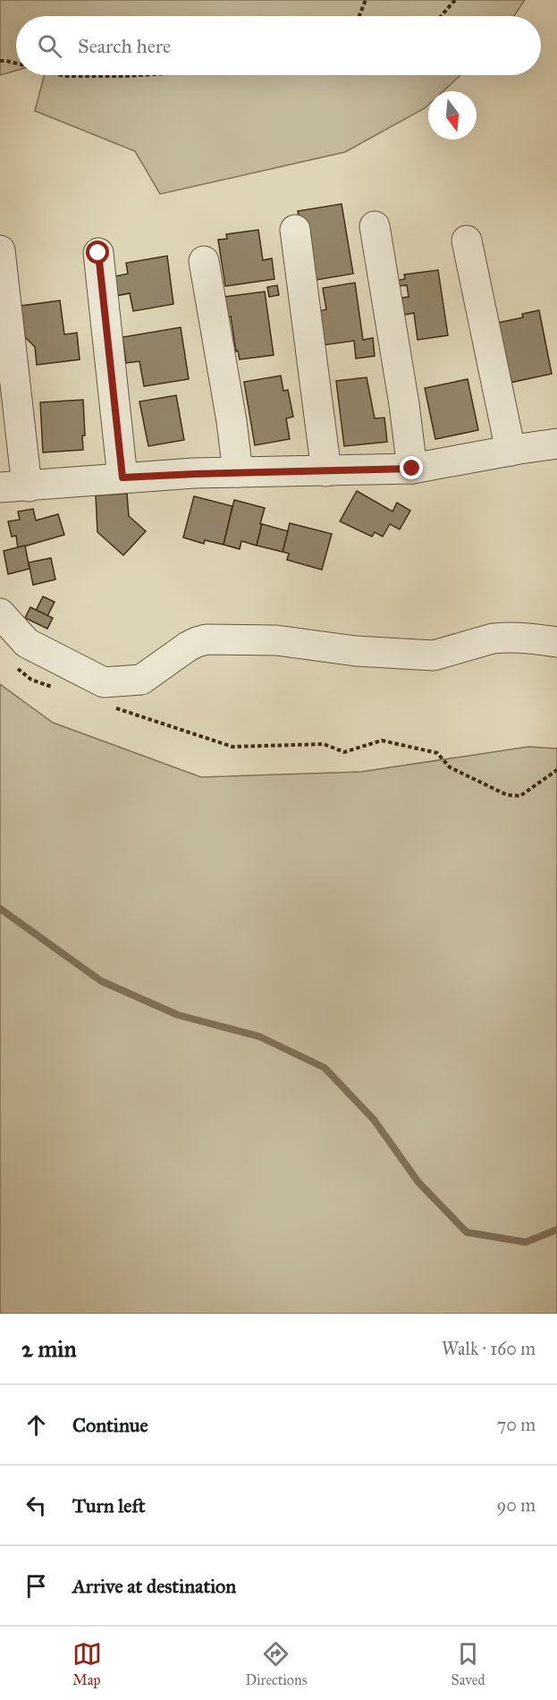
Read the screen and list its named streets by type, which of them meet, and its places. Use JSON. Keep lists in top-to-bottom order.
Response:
{
  "north": "bottom",
  "page": {
    "search": "Search here",
    "heading": ["2 min", "Walk · 160 m"],
    "list": [
      ["Continue", "70 m"],
      ["Turn left", "90 m"],
      "Arrive at destination"
    ],
    "nav": ["Map", "Directions", "Saved"]
  }
}
